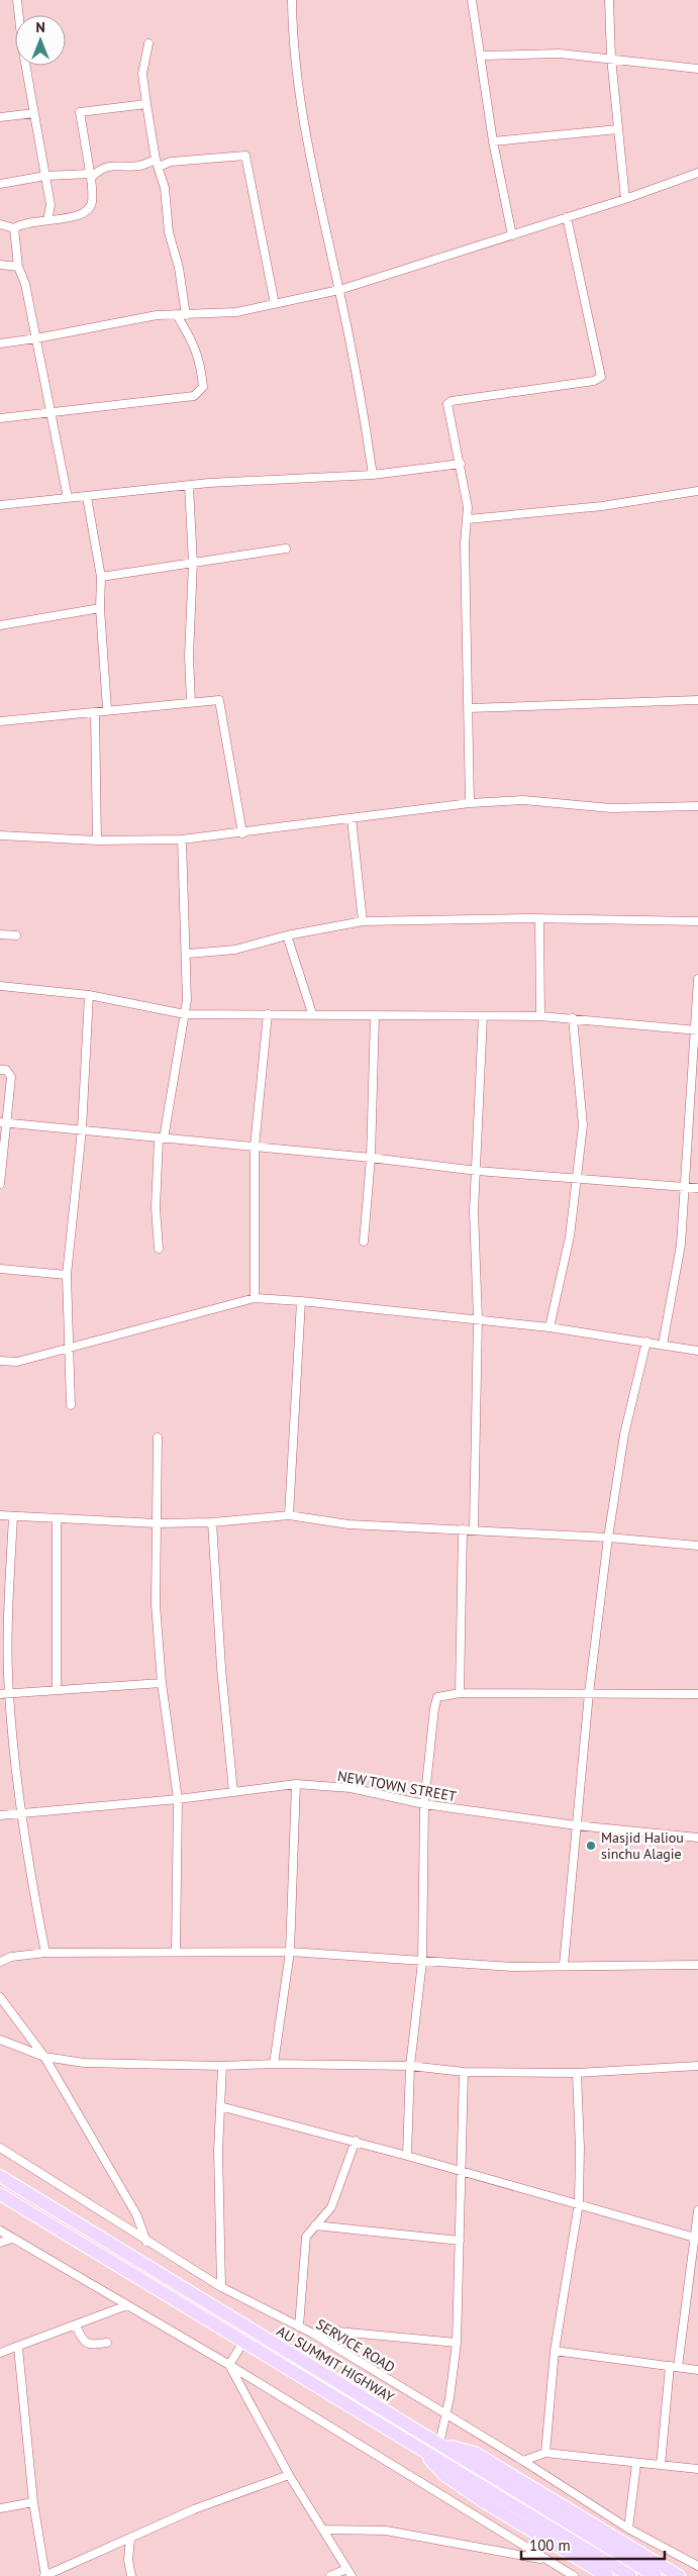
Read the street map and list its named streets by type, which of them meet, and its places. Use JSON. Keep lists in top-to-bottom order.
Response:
{
  "streets": {
    "main road": ["AU SUMMIT HIGHWAY"],
    "street": ["NEW TOWN STREET", "SERVICE ROAD"]
  },
  "places": ["Masjid Haliou sinchu Alagie"],
  "scale_bar": "100 m",
  "north": "top"
}
